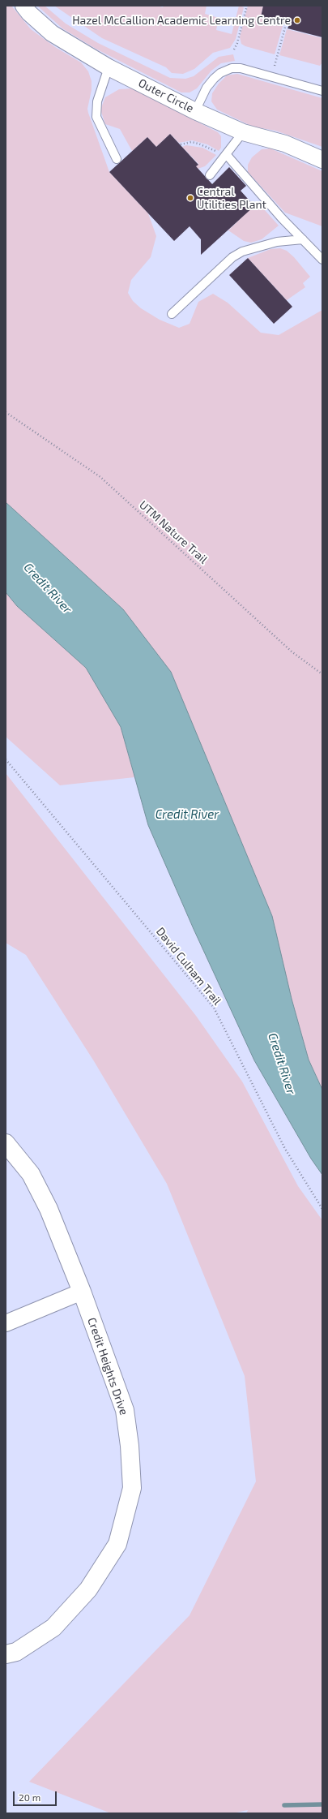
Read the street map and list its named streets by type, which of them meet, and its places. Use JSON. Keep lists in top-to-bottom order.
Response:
{
  "streets": {
    "street": ["Outer Circle", "Credit Heights Drive"],
    "path": ["UTM Nature Trail", "David Culham Trail"]
  },
  "water": ["Credit River"],
  "places": ["Hazel McCallion Academic Learning Centre", "Central Utilities Plant"],
  "scale_bar": "20 m"
}
